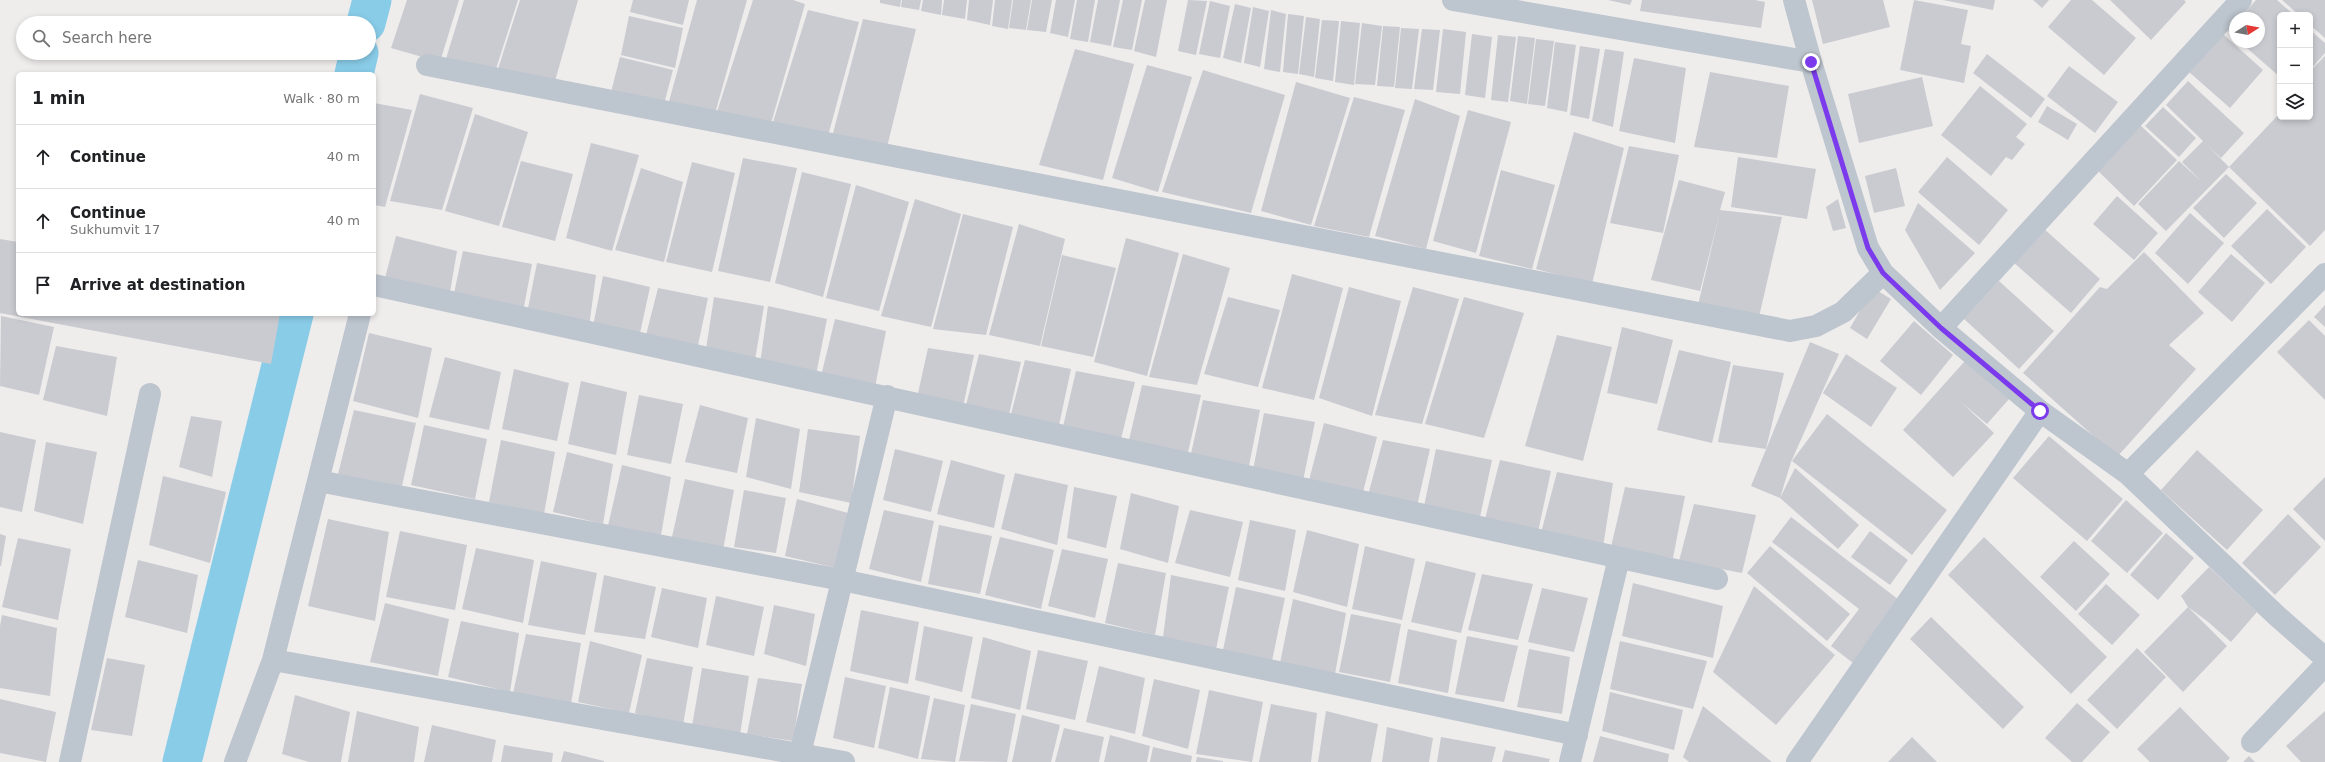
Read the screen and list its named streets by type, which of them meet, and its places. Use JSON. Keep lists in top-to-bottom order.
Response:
{
  "north": "right",
  "page": {
    "map_buttons": ["+", "−"],
    "search": "Search here",
    "heading": ["1 min", "Walk · 80 m"],
    "list": [
      ["Continue", "40 m"],
      ["Continue", "Sukhumvit 17", "40 m"],
      "Arrive at destination"
    ]
  }
}
